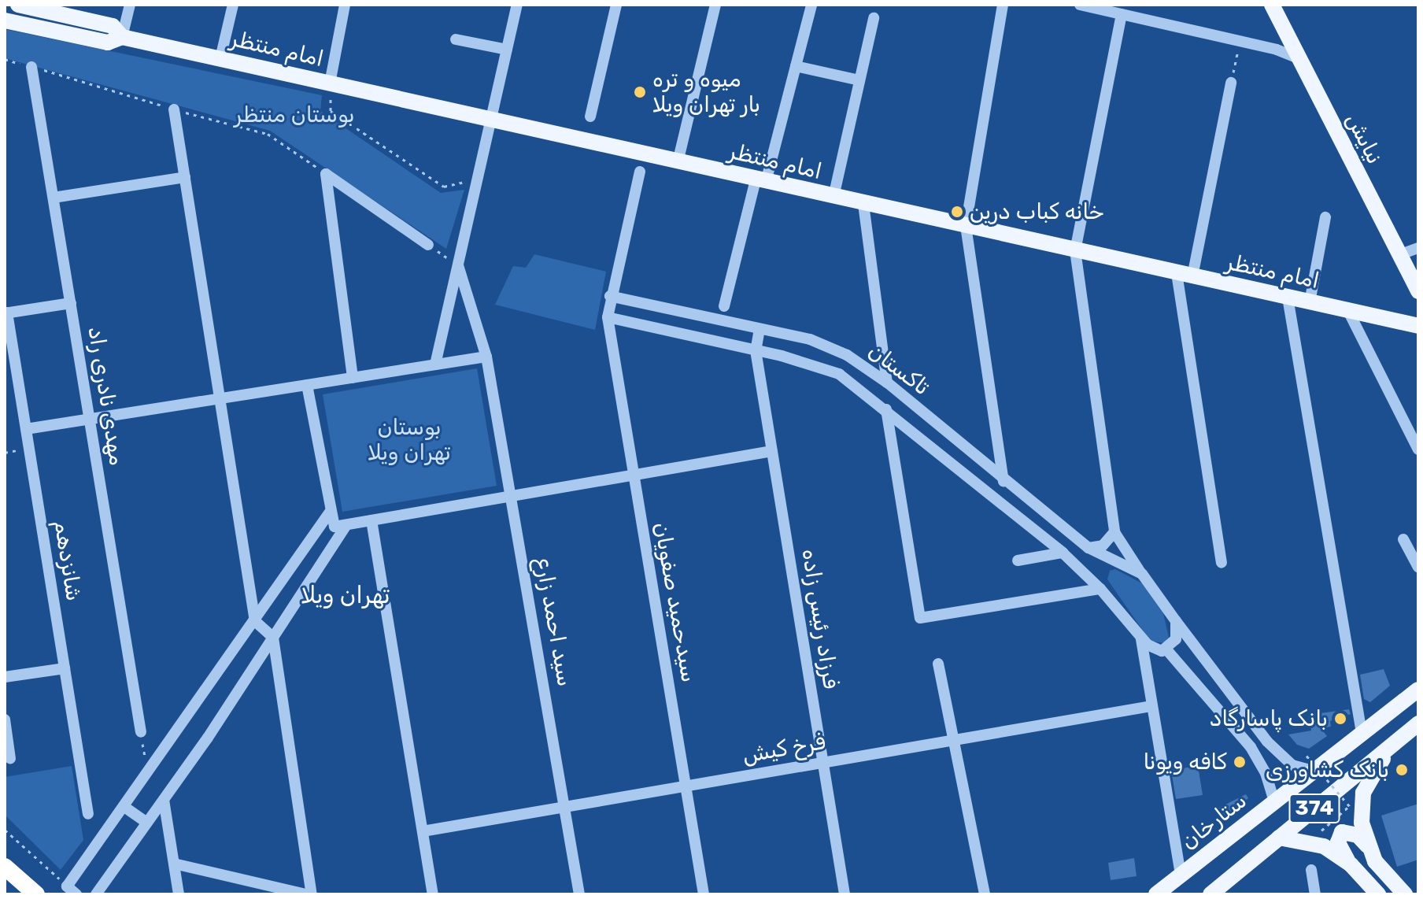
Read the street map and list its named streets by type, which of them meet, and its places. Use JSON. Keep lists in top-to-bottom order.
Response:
{
  "streets": {
    "main road": [
      "امام منتظر",
      "نیایش",
      "374",
      "ستارخان"
    ],
    "street": [
      "تاکستان",
      "مهدی نادری راد",
      "شانزدهم",
      "سیدحمید صفویان",
      "فرزاد رئیس زاده",
      "سید احمد زارع",
      "فرخ کیش"
    ]
  },
  "crossings": [
    ["تاکستان", "سیدحمید صفویان"],
    ["تاکستان", "فرزاد رئیس زاده"],
    ["سیدحمید صفویان", "فرخ کیش"],
    ["فرزاد رئیس زاده", "فرخ کیش"],
    ["سید احمد زارع", "فرخ کیش"]
  ],
  "districts": ["تهران ویلا"],
  "parks": ["بوستان منتظر", "بوستان تهران ویلا"],
  "places": [
    "میوه و تره بار تهران ویلا",
    "خانه کباب درین",
    "بانک پاسارگاد",
    "کافه ویونا",
    "بانک کشاورزی"
  ]
}
